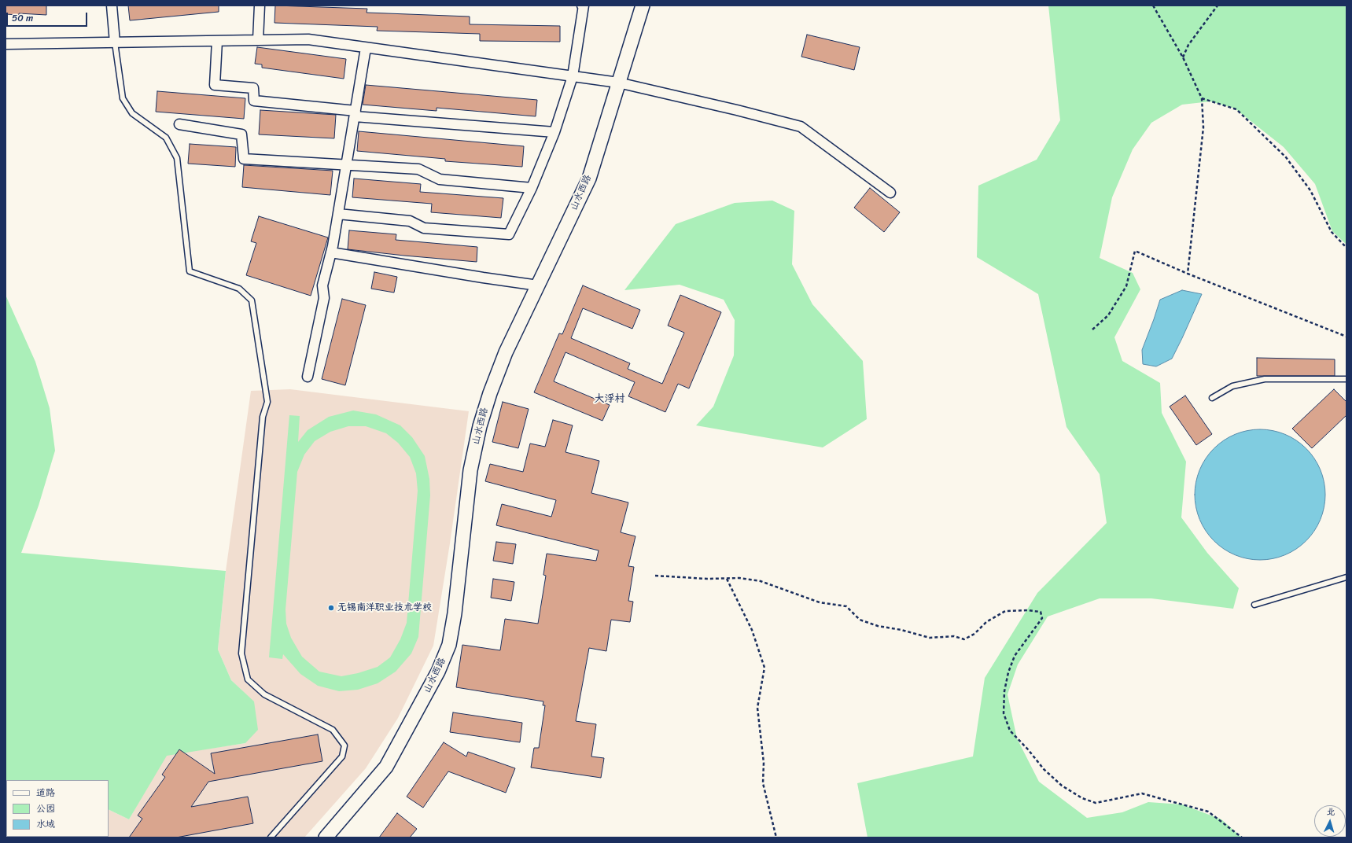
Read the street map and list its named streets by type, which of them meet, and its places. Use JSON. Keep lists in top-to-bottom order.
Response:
{
  "streets": {
    "street": ["山水西路"]
  },
  "districts": ["大浮村"],
  "places": ["无锡南洋职业技术学校"],
  "legend": ["道路", "公园", "水域"],
  "scale_bar": "50 m",
  "north": "top"
}
